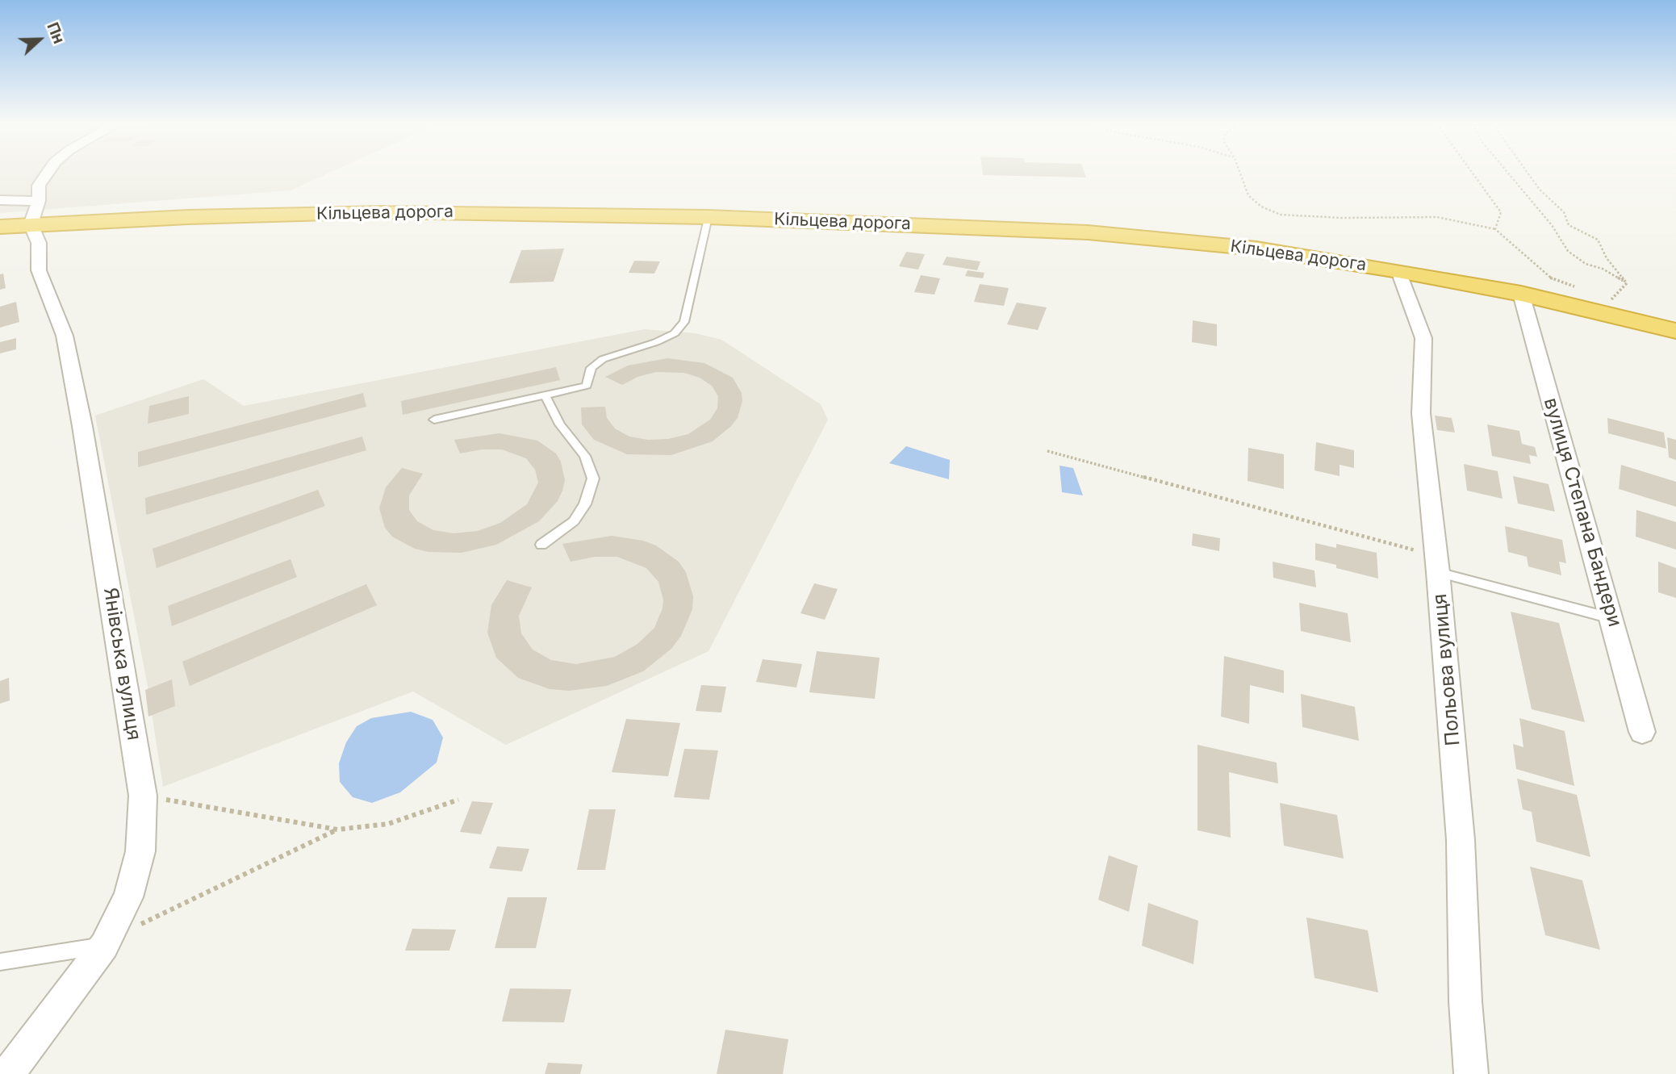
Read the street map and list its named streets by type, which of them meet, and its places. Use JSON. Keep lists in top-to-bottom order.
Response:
{
  "streets": {
    "highway": ["Кільцева дорога"],
    "street": ["вулиця Степана Бандери", "Янівська вулиця", "Польова вулиця"]
  },
  "crossings": [
    ["Кільцева дорога", "вулиця Степана Бандери"],
    ["Кільцева дорога", "Янівська вулиця"],
    ["Кільцева дорога", "Польова вулиця"]
  ],
  "north": "right"
}
